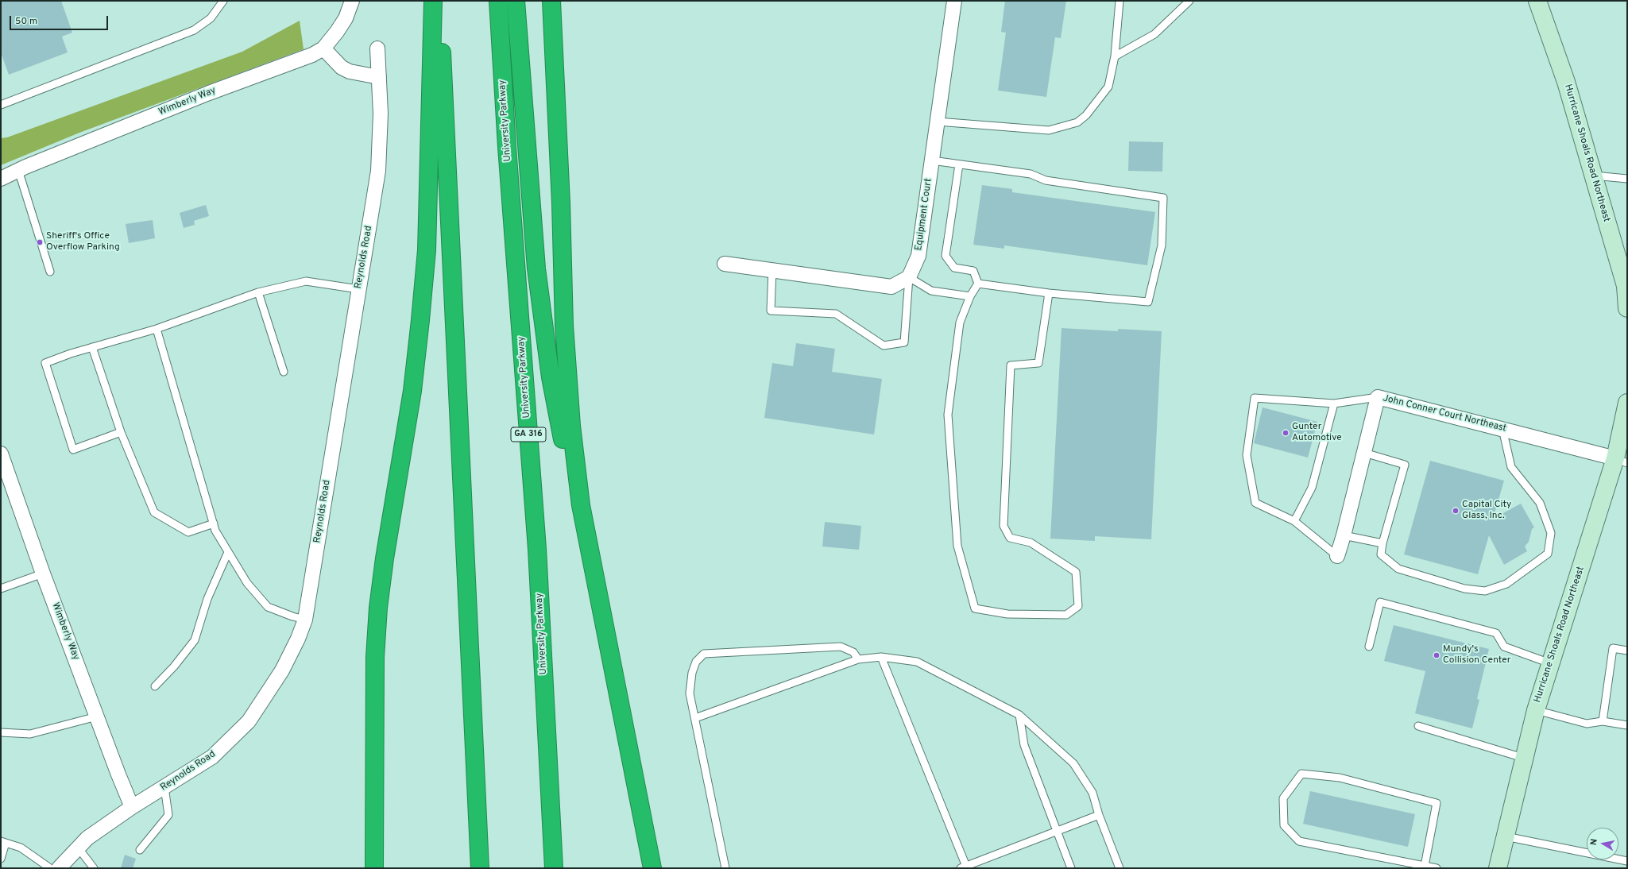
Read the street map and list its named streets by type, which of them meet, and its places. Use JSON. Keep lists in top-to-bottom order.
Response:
{
  "streets": {
    "highway": ["University Parkway", "GA 316"],
    "street": [
      "Wimberly Way",
      "Hurricane Shoals Road Northeast",
      "Equipment Court",
      "Reynolds Road",
      "John Conner Court Northeast"
    ]
  },
  "crossings": [
    ["Wimberly Way", "Reynolds Road"],
    ["Hurricane Shoals Road Northeast", "John Conner Court Northeast"]
  ],
  "places": [
    "Sheriff's Office Overflow Parking",
    "Gunter Automotive",
    "Capital City Glass, Inc.",
    "Mundy's Collision Center"
  ],
  "scale_bar": "50 m",
  "north": "left"
}
